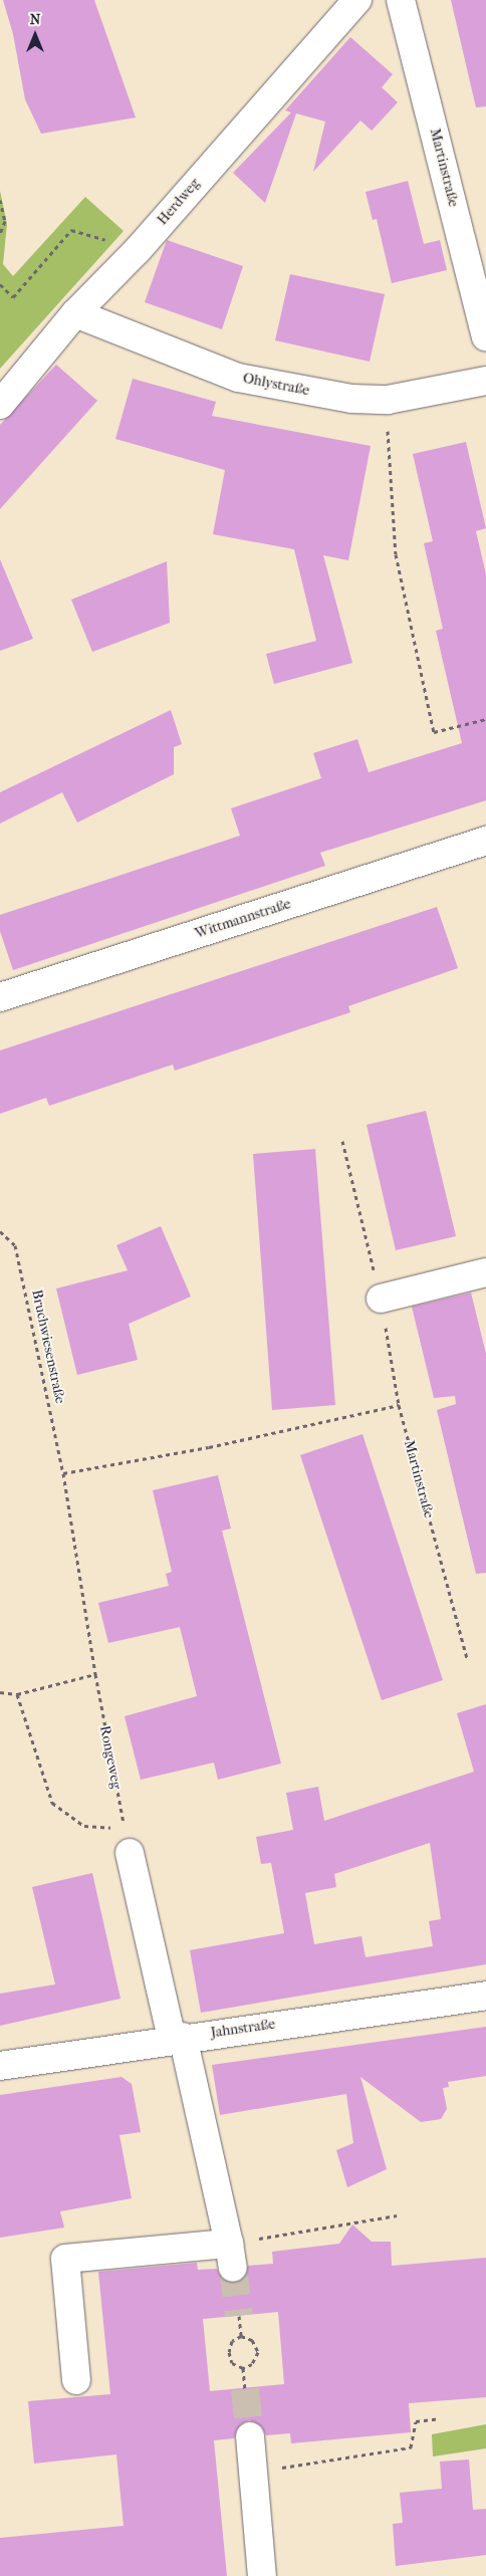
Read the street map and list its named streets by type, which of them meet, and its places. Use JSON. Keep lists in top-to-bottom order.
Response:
{
  "streets": {
    "street": [
      "Martinstraße",
      "Herdweg",
      "Ohlystraße",
      "Wittmannstraße",
      "Jahnstraße"
    ],
    "path": ["Bruchwiesenstraße", "Rongeweg"]
  },
  "crossings": [
    ["Herdweg", "Ohlystraße"],
    ["Bruchwiesenstraße", "Rongeweg"]
  ],
  "north": "top"
}
